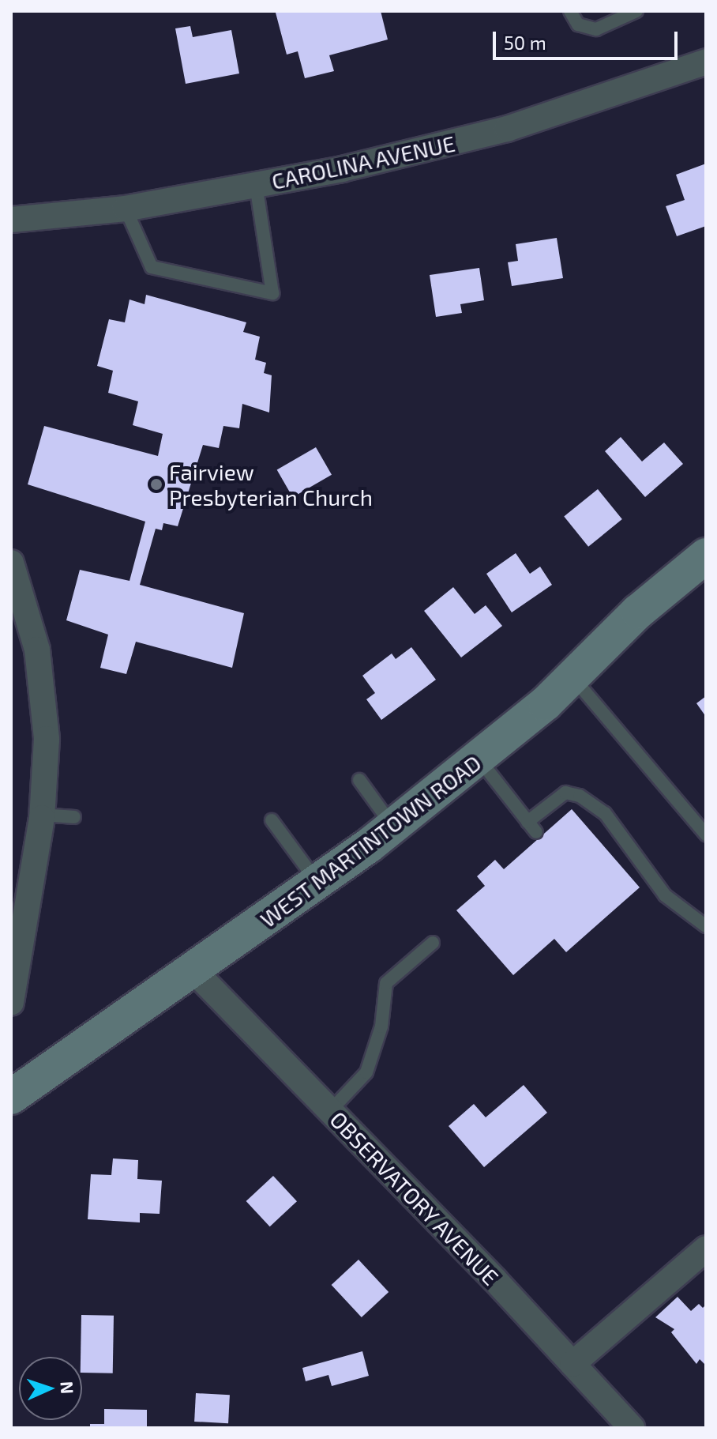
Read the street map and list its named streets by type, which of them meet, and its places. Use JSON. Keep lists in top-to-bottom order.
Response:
{
  "streets": {
    "main road": ["WEST MARTINTOWN ROAD"],
    "street": ["CAROLINA AVENUE", "OBSERVATORY AVENUE"]
  },
  "crossings": [
    ["WEST MARTINTOWN ROAD", "OBSERVATORY AVENUE"]
  ],
  "places": ["Fairview Presbyterian Church"],
  "scale_bar": "50 m",
  "north": "right"
}
